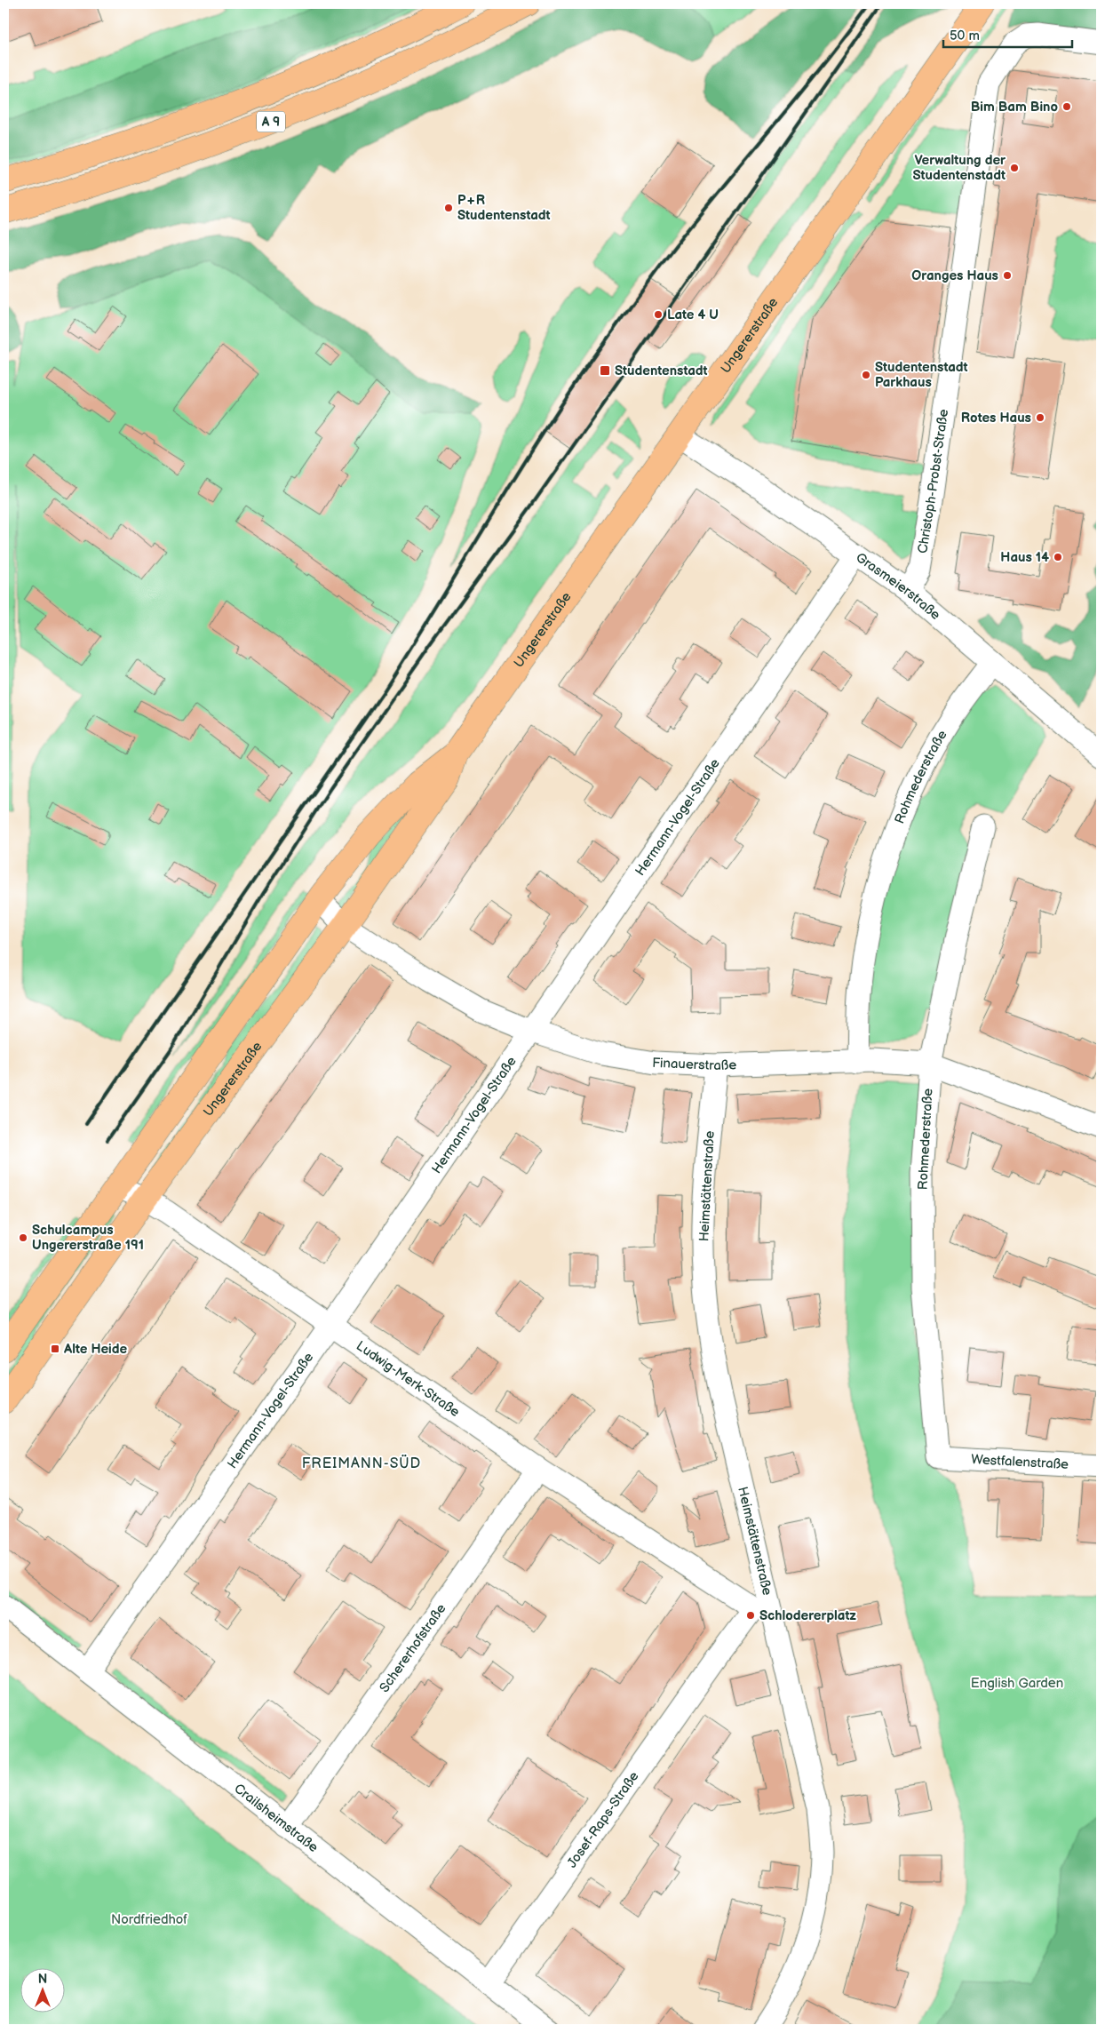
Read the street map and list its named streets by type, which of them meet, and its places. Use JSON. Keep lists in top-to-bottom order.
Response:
{
  "streets": {
    "main road": ["A 9", "Ungererstraße"],
    "street": [
      "Christoph-Probst-Straße",
      "Grasmeierstraße",
      "Rohmederstraße",
      "Hermann-Vogel-Straße",
      "Finauerstraße",
      "Heimstättenstraße",
      "Ludwig-Merk-Straße",
      "Westfalenstraße",
      "Schererhofstraße",
      "Crailsheimstraße",
      "Josef-Raps-Straße"
    ]
  },
  "crossings": [
    ["Ungererstraße", "Grasmeierstraße"],
    ["Ungererstraße", "Finauerstraße"],
    ["Ungererstraße", "Ludwig-Merk-Straße"],
    ["Christoph-Probst-Straße", "Grasmeierstraße"],
    ["Grasmeierstraße", "Rohmederstraße"],
    ["Grasmeierstraße", "Hermann-Vogel-Straße"],
    ["Rohmederstraße", "Finauerstraße"],
    ["Rohmederstraße", "Westfalenstraße"],
    ["Hermann-Vogel-Straße", "Finauerstraße"],
    ["Hermann-Vogel-Straße", "Ludwig-Merk-Straße"],
    ["Hermann-Vogel-Straße", "Crailsheimstraße"],
    ["Finauerstraße", "Heimstättenstraße"],
    ["Heimstättenstraße", "Ludwig-Merk-Straße"],
    ["Heimstättenstraße", "Josef-Raps-Straße"],
    ["Ludwig-Merk-Straße", "Schererhofstraße"],
    ["Ludwig-Merk-Straße", "Josef-Raps-Straße"],
    ["Schererhofstraße", "Crailsheimstraße"],
    ["Crailsheimstraße", "Josef-Raps-Straße"]
  ],
  "districts": ["FREIMANN-SÜD"],
  "parks": ["English Garden", "Nordfriedhof"],
  "places": {
    "other": [
      "Bim Bam Bino",
      "Verwaltung der Studentenstadt",
      "P+R Studentenstadt",
      "Oranges Haus",
      "Late 4 U",
      "Studentenstadt Parkhaus",
      "Rotes Haus",
      "Haus 14",
      "Schulcampus Ungererstraße 191",
      "Schlodererplatz"
    ],
    "transit": ["Studentenstadt", "Alte Heide"]
  },
  "scale_bar": "50 m",
  "north": "top"
}
